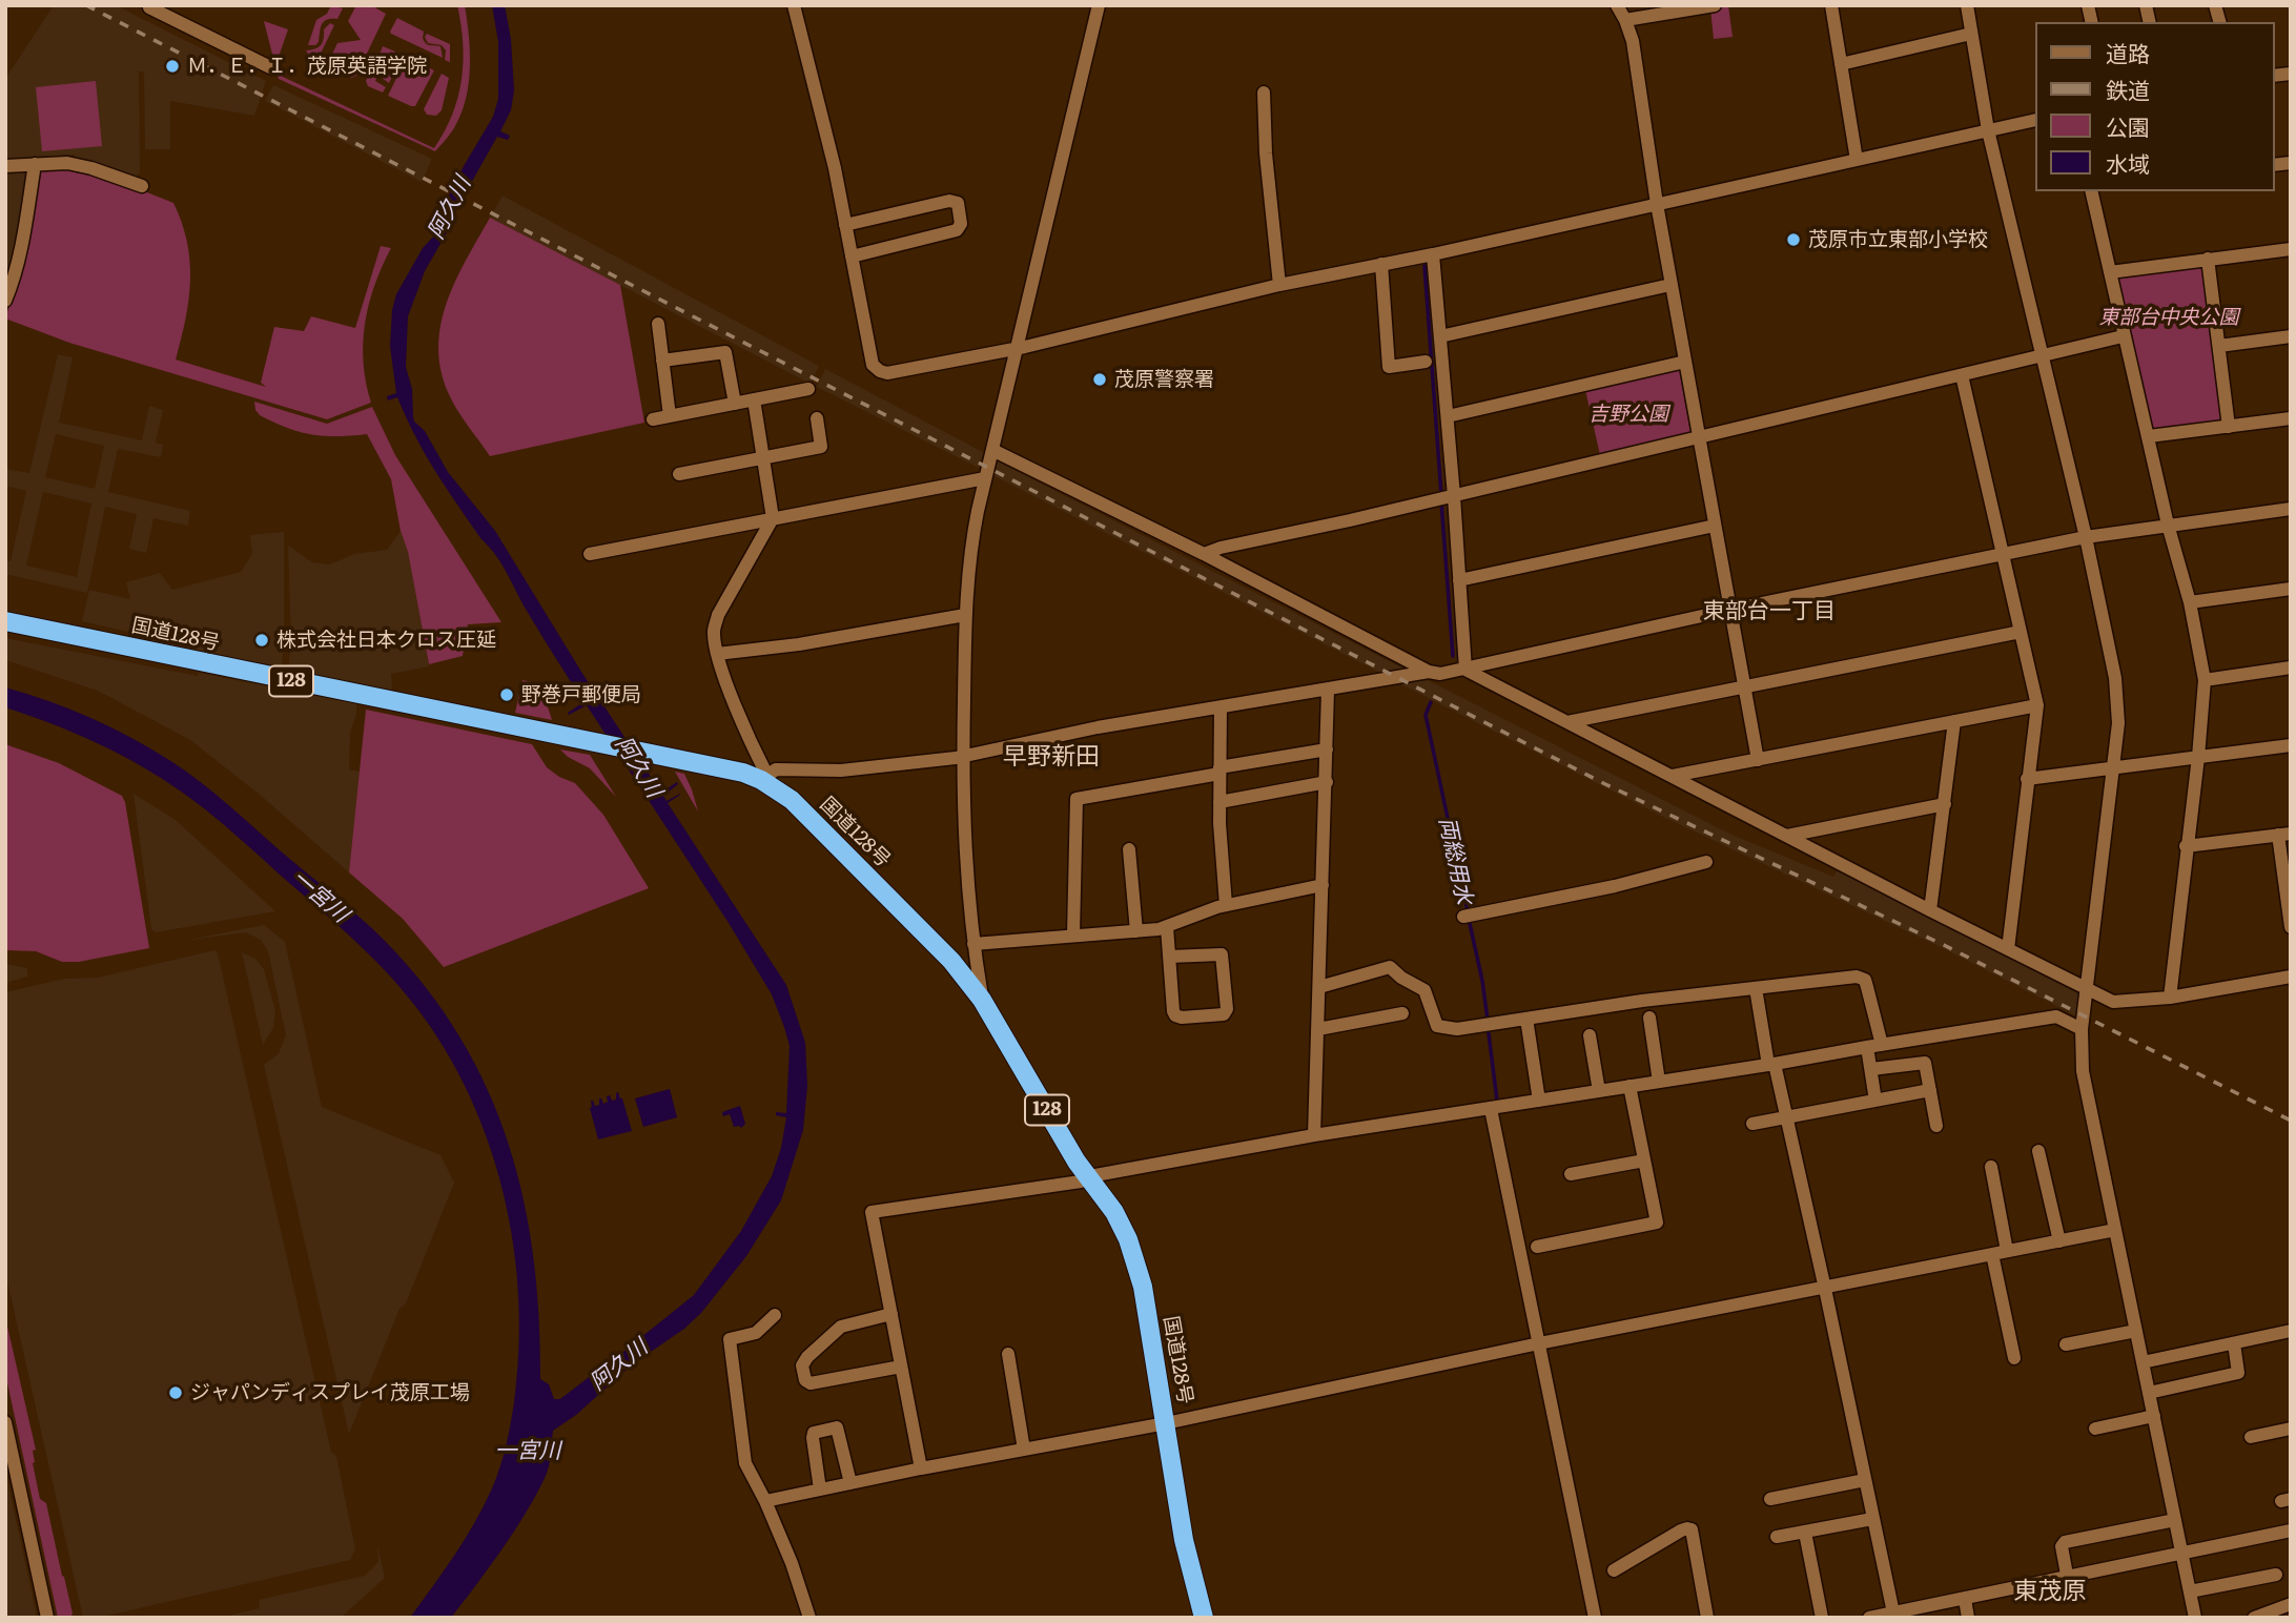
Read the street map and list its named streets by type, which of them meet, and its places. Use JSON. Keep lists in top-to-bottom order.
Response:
{
  "streets": {
    "highway": ["国道128号", "128"]
  },
  "districts": ["東部台一丁目", "早野新田", "東茂原"],
  "water": ["阿久川", "両総用水", "一宮川"],
  "parks": ["東部台中央公園", "吉野公園"],
  "places": [
    "Ｍ．Ｅ．Ｉ．茂原英語学院",
    "茂原市立東部小学校",
    "茂原警察署",
    "株式会社日本クロス圧延",
    "野巻戸郵便局",
    "ジャパンディスプレイ茂原工場"
  ],
  "legend": [
    "道路",
    "鉄道",
    "公園",
    "水域"
  ]
}
